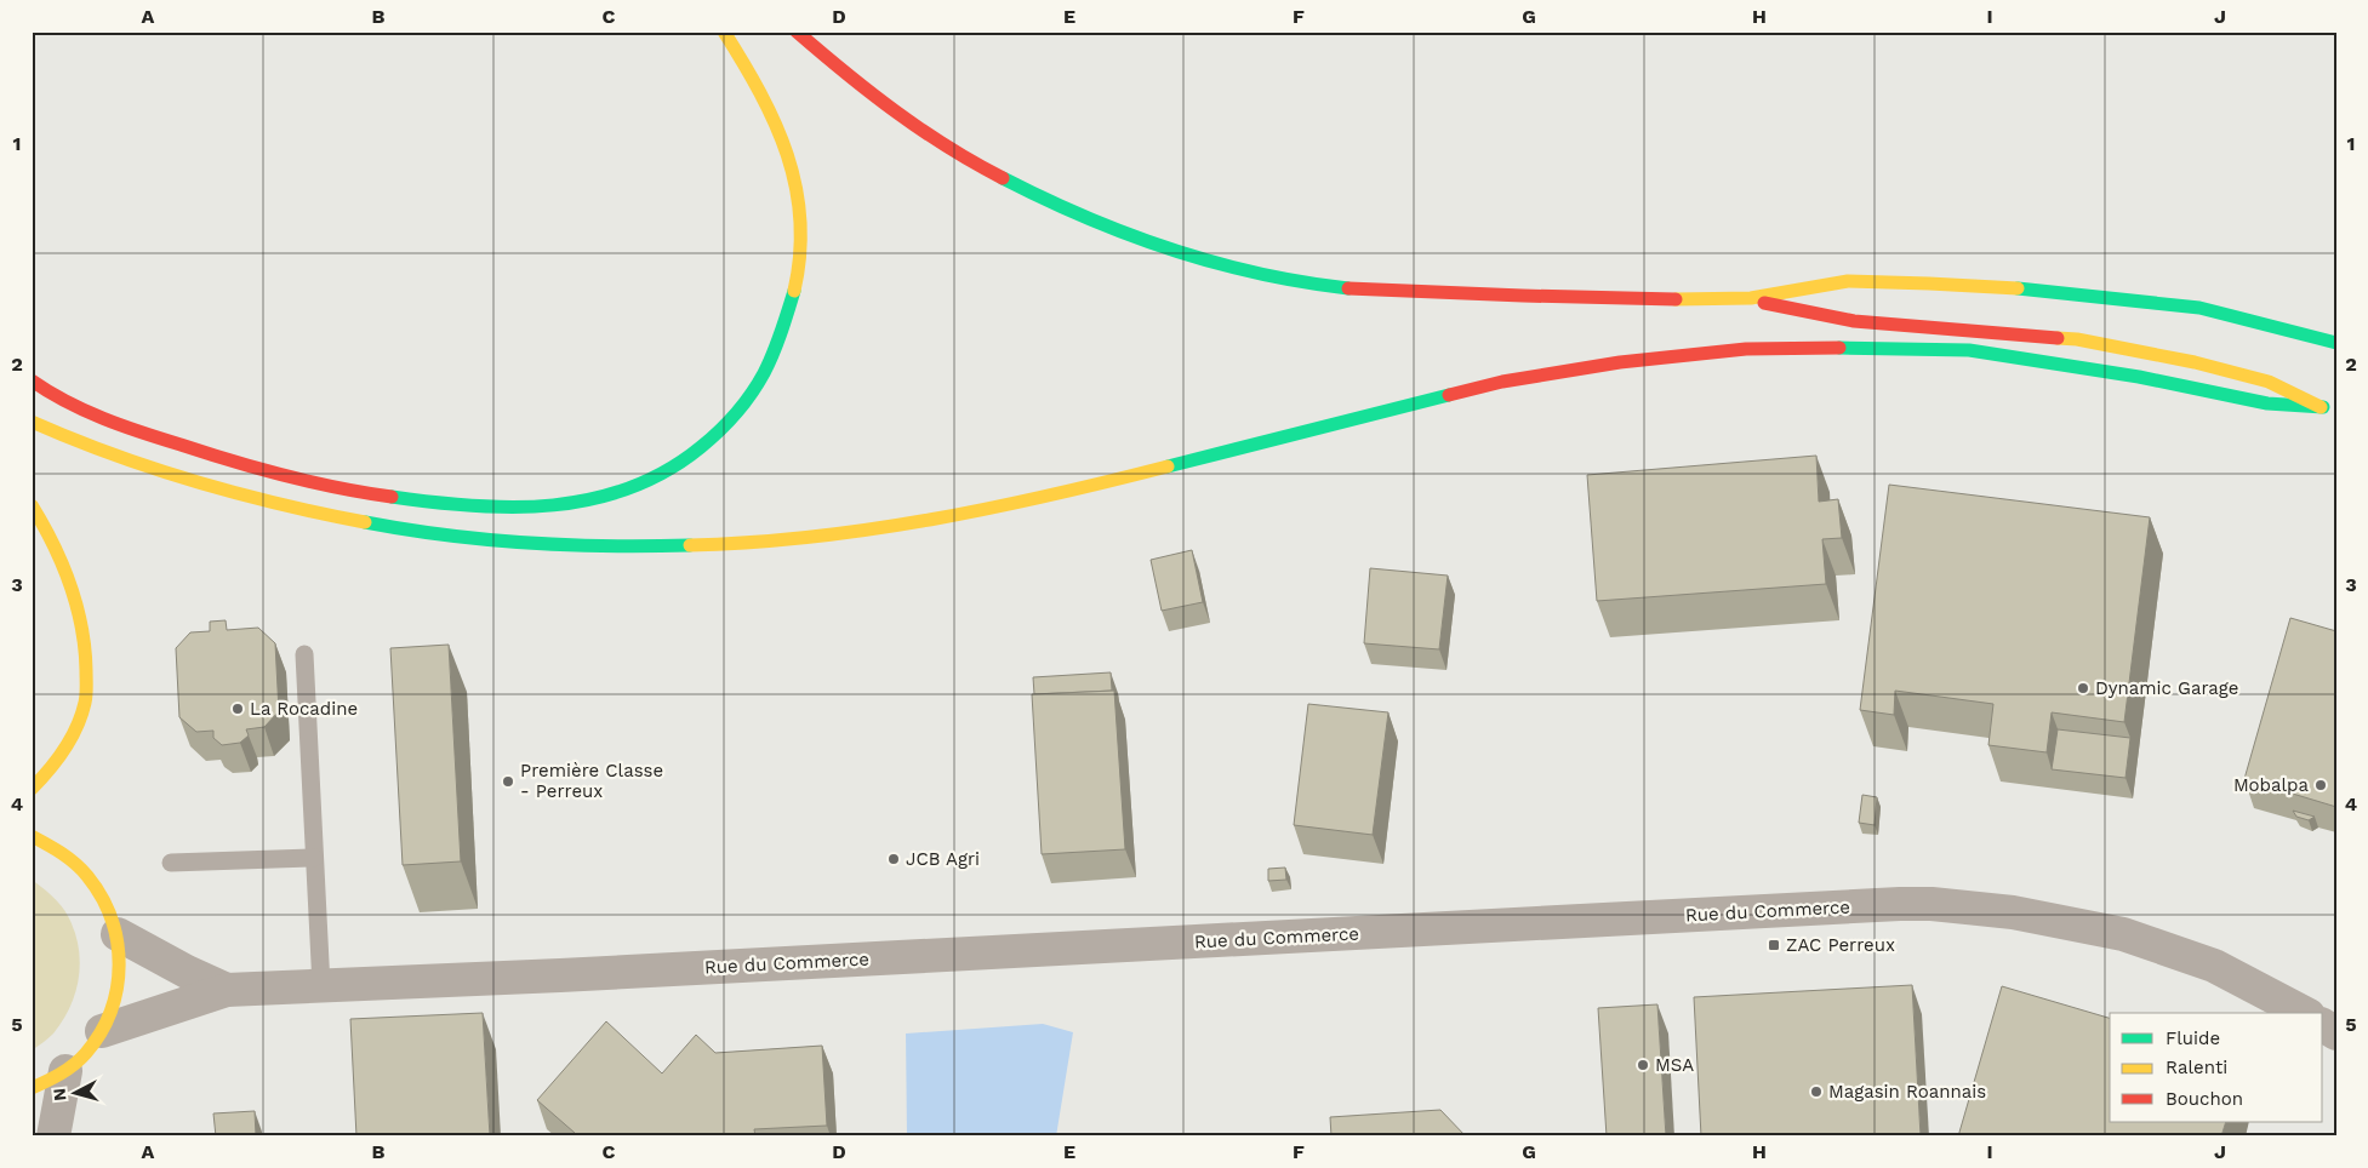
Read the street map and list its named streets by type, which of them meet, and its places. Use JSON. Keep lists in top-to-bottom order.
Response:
{
  "streets": {
    "street": ["Rue du Commerce"]
  },
  "places": {
    "other": [
      "Dynamic Garage",
      "La Rocadine",
      "Première Classe - Perreux",
      "Mobalpa",
      "JCB Agri",
      "MSA",
      "Magasin Roannais"
    ],
    "transit": ["ZAC Perreux"]
  },
  "legend": ["Fluide", "Ralenti", "Bouchon"],
  "north": "left",
  "grid": {
    "columns": [
      "A",
      "B",
      "C",
      "D",
      "E",
      "F",
      "G",
      "H",
      "I",
      "J"
    ],
    "rows": [
      "1",
      "2",
      "3",
      "4",
      "5"
    ]
  }
}
